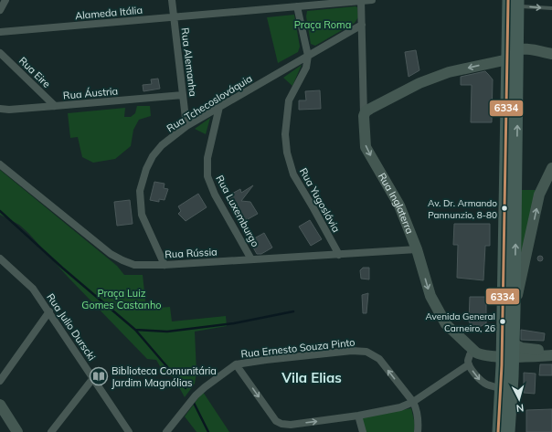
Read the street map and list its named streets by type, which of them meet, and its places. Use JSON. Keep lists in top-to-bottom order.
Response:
{
  "streets": {
    "street": [
      "Alameda Itália",
      "Rua Alemanha",
      "Rua Eire",
      "Rua Áustria",
      "Rua Tchecoslováquia",
      "Rua Yugoslávia",
      "Rua Inglaterra",
      "Rua Luxemburgo",
      "Rua Rússia",
      "Rua Julio Durscki",
      "Rua Ernesto Souza Pinto"
    ]
  },
  "crossings": [
    ["Alameda Itália", "Rua Alemanha"],
    ["Alameda Itália", "Rua Yugoslávia"],
    ["Alameda Itália", "Rua Inglaterra"],
    ["Rua Alemanha", "Rua Áustria"],
    ["Rua Alemanha", "Rua Tchecoslováquia"],
    ["Rua Eire", "Rua Áustria"],
    ["Rua Tchecoslováquia", "Rua Yugoslávia"],
    ["Rua Tchecoslováquia", "Rua Inglaterra"],
    ["Rua Tchecoslováquia", "Rua Luxemburgo"],
    ["Rua Tchecoslováquia", "Rua Rússia"],
    ["Rua Yugoslávia", "Rua Rússia"],
    ["Rua Inglaterra", "Rua Rússia"],
    ["Rua Luxemburgo", "Rua Rússia"]
  ],
  "one_way": ["Rua Inglaterra", "Rua Ernesto Souza Pinto"],
  "districts": ["Vila Elias"],
  "parks": ["Praça Roma", "Praça Luiz Gomes Castanho"],
  "places": {
    "other": ["Av. Dr. Armando Pannunzio, 8-80", "Avenida General Carneiro, 26"],
    "library": ["Biblioteca Comunitária Jardim Magnólias"]
  },
  "lines": ["transit line 6334"],
  "north": "bottom"
}
